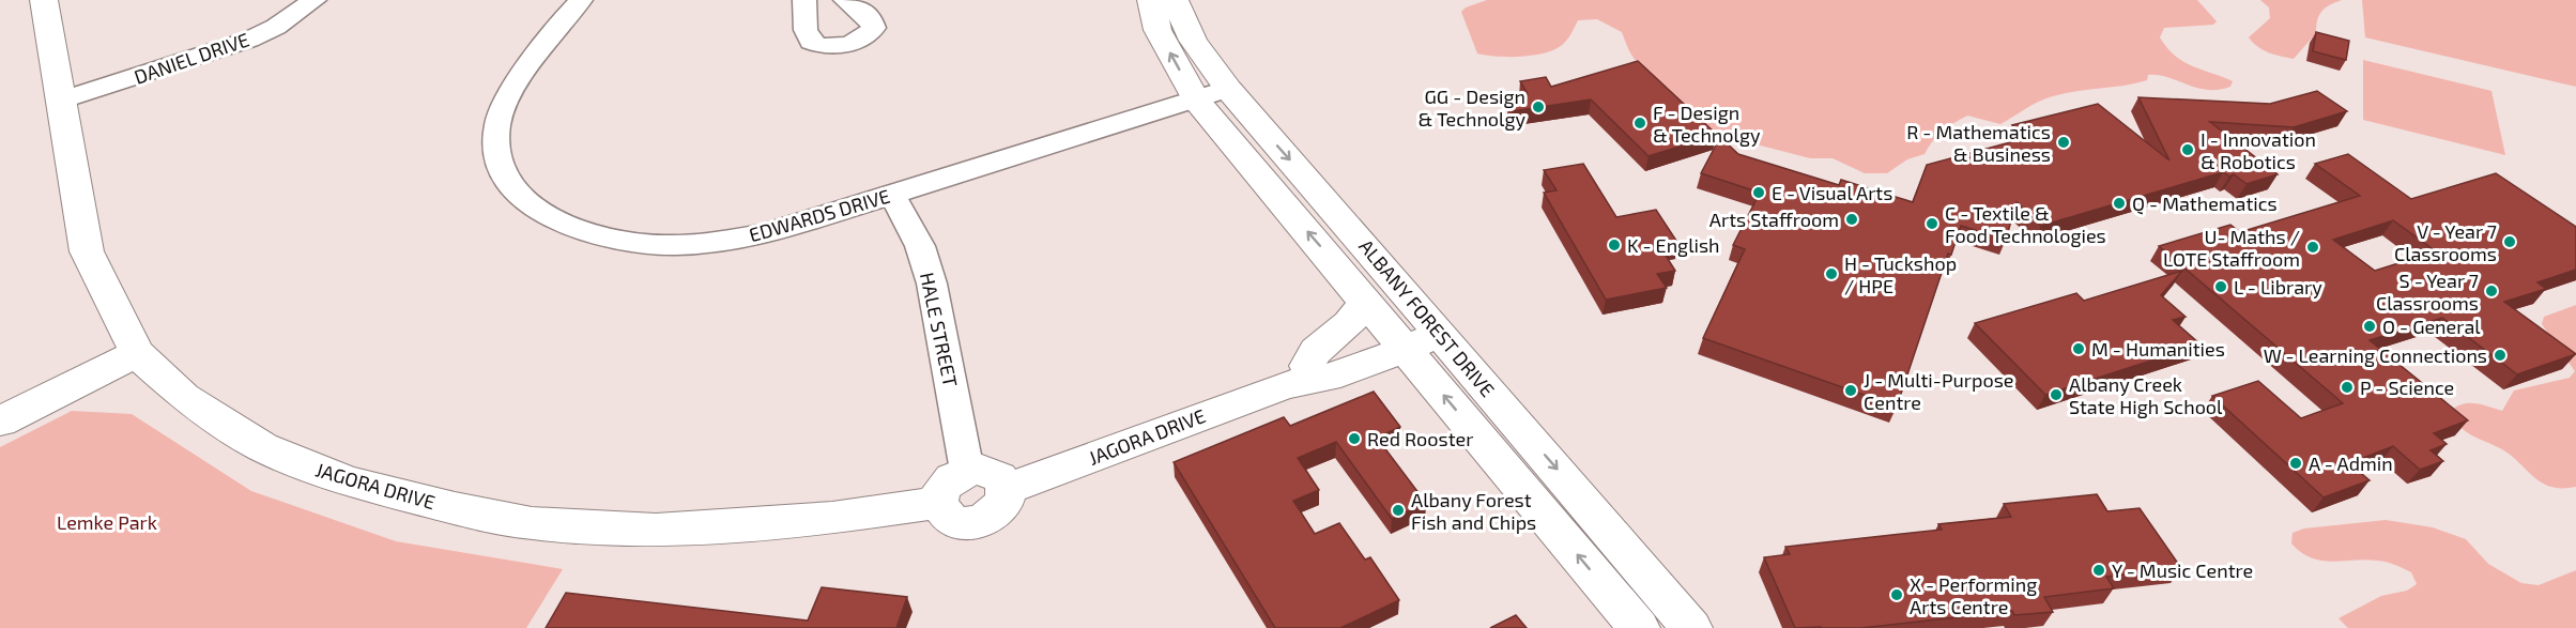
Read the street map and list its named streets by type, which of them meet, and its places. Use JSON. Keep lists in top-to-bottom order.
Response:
{
  "streets": {
    "street": [
      "DANIEL DRIVE",
      "EDWARDS DRIVE",
      "ALBANY FOREST DRIVE",
      "HALE STREET",
      "JAGORA DRIVE"
    ]
  },
  "crossings": [
    ["DANIEL DRIVE", "JAGORA DRIVE"],
    ["EDWARDS DRIVE", "ALBANY FOREST DRIVE"],
    ["EDWARDS DRIVE", "HALE STREET"],
    ["ALBANY FOREST DRIVE", "JAGORA DRIVE"],
    ["HALE STREET", "JAGORA DRIVE"]
  ],
  "parks": ["Lemke Park"],
  "places": [
    "GG - Design & Technolgy",
    "F - Design & Technolgy",
    "R - Mathematics & Business",
    "I - Innovation & Robotics",
    "E - Visual Arts",
    "Q - Mathematics",
    "Arts Staffroom",
    "C - Textile & Food Technologies",
    "V - Year 7 Classrooms",
    "K - English",
    "U- Maths / LOTE Staffroom",
    "H - Tuckshop / HPE",
    "L - Library",
    "S - Year 7 Classrooms",
    "O - General",
    "M - Humanities",
    "W - Learning Connections",
    "P - Science",
    "J - Multi-Purpose Centre",
    "Albany Creek State High School",
    "Red Rooster",
    "A - Admin",
    "Albany Forest Fish and Chips",
    "Y - Music Centre",
    "X - Performing Arts Centre"
  ]
}
